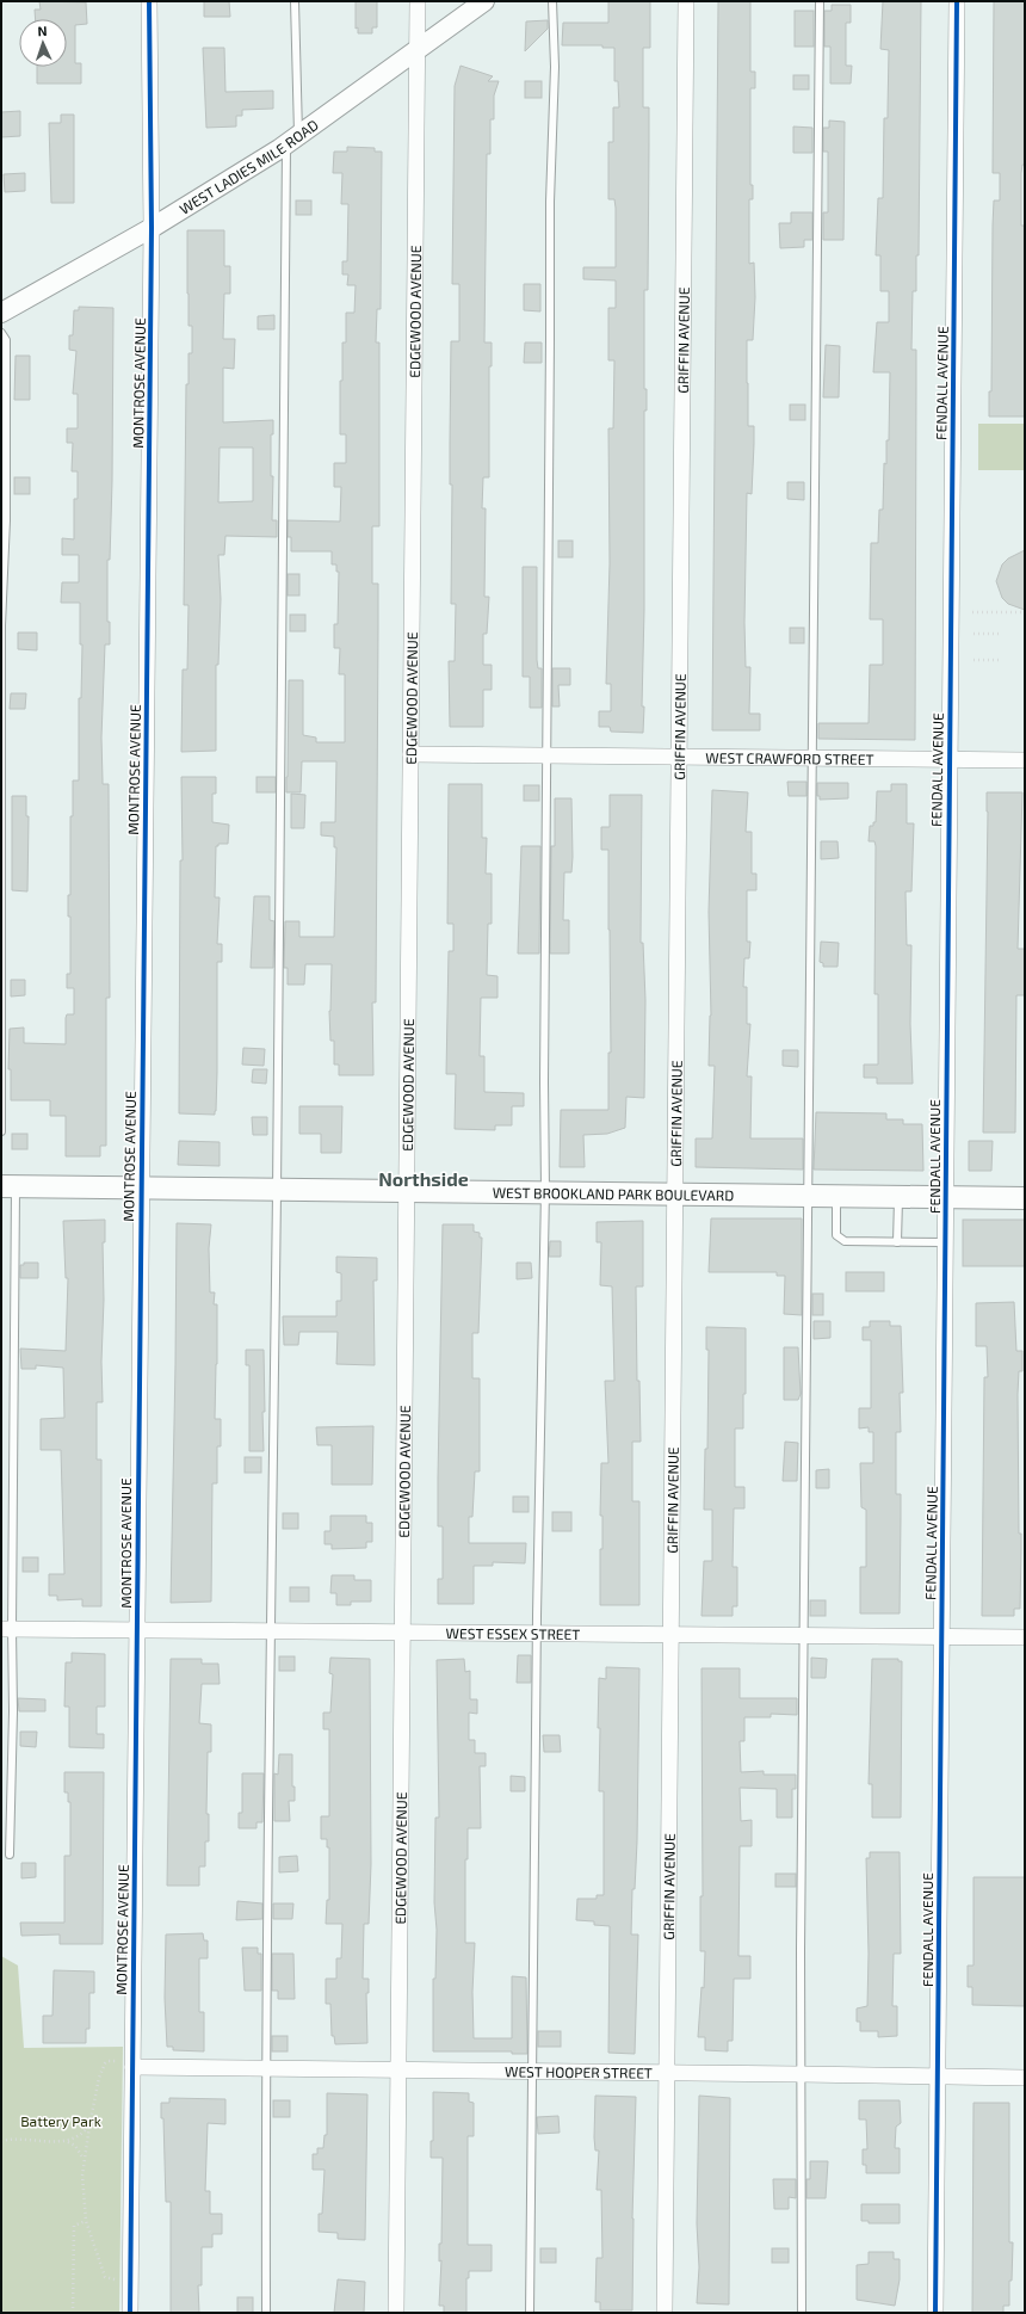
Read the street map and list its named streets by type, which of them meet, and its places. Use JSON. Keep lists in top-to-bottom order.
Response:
{
  "streets": {
    "main road": ["WEST BROOKLAND PARK BOULEVARD"],
    "street": [
      "WEST LADIES MILE ROAD",
      "EDGEWOOD AVENUE",
      "GRIFFIN AVENUE",
      "MONTROSE AVENUE",
      "FENDALL AVENUE",
      "WEST CRAWFORD STREET",
      "WEST ESSEX STREET",
      "WEST HOOPER STREET"
    ]
  },
  "crossings": [
    ["WEST LADIES MILE ROAD", "EDGEWOOD AVENUE"],
    ["WEST LADIES MILE ROAD", "MONTROSE AVENUE"],
    ["EDGEWOOD AVENUE", "WEST CRAWFORD STREET"],
    ["EDGEWOOD AVENUE", "WEST BROOKLAND PARK BOULEVARD"],
    ["EDGEWOOD AVENUE", "WEST ESSEX STREET"],
    ["EDGEWOOD AVENUE", "WEST HOOPER STREET"],
    ["GRIFFIN AVENUE", "WEST CRAWFORD STREET"],
    ["GRIFFIN AVENUE", "WEST BROOKLAND PARK BOULEVARD"],
    ["GRIFFIN AVENUE", "WEST ESSEX STREET"],
    ["GRIFFIN AVENUE", "WEST HOOPER STREET"],
    ["MONTROSE AVENUE", "WEST BROOKLAND PARK BOULEVARD"],
    ["MONTROSE AVENUE", "WEST ESSEX STREET"],
    ["MONTROSE AVENUE", "WEST HOOPER STREET"],
    ["FENDALL AVENUE", "WEST CRAWFORD STREET"],
    ["FENDALL AVENUE", "WEST BROOKLAND PARK BOULEVARD"],
    ["FENDALL AVENUE", "WEST ESSEX STREET"],
    ["FENDALL AVENUE", "WEST HOOPER STREET"]
  ],
  "districts": ["Northside"],
  "parks": ["Battery Park"],
  "north": "top"
}
